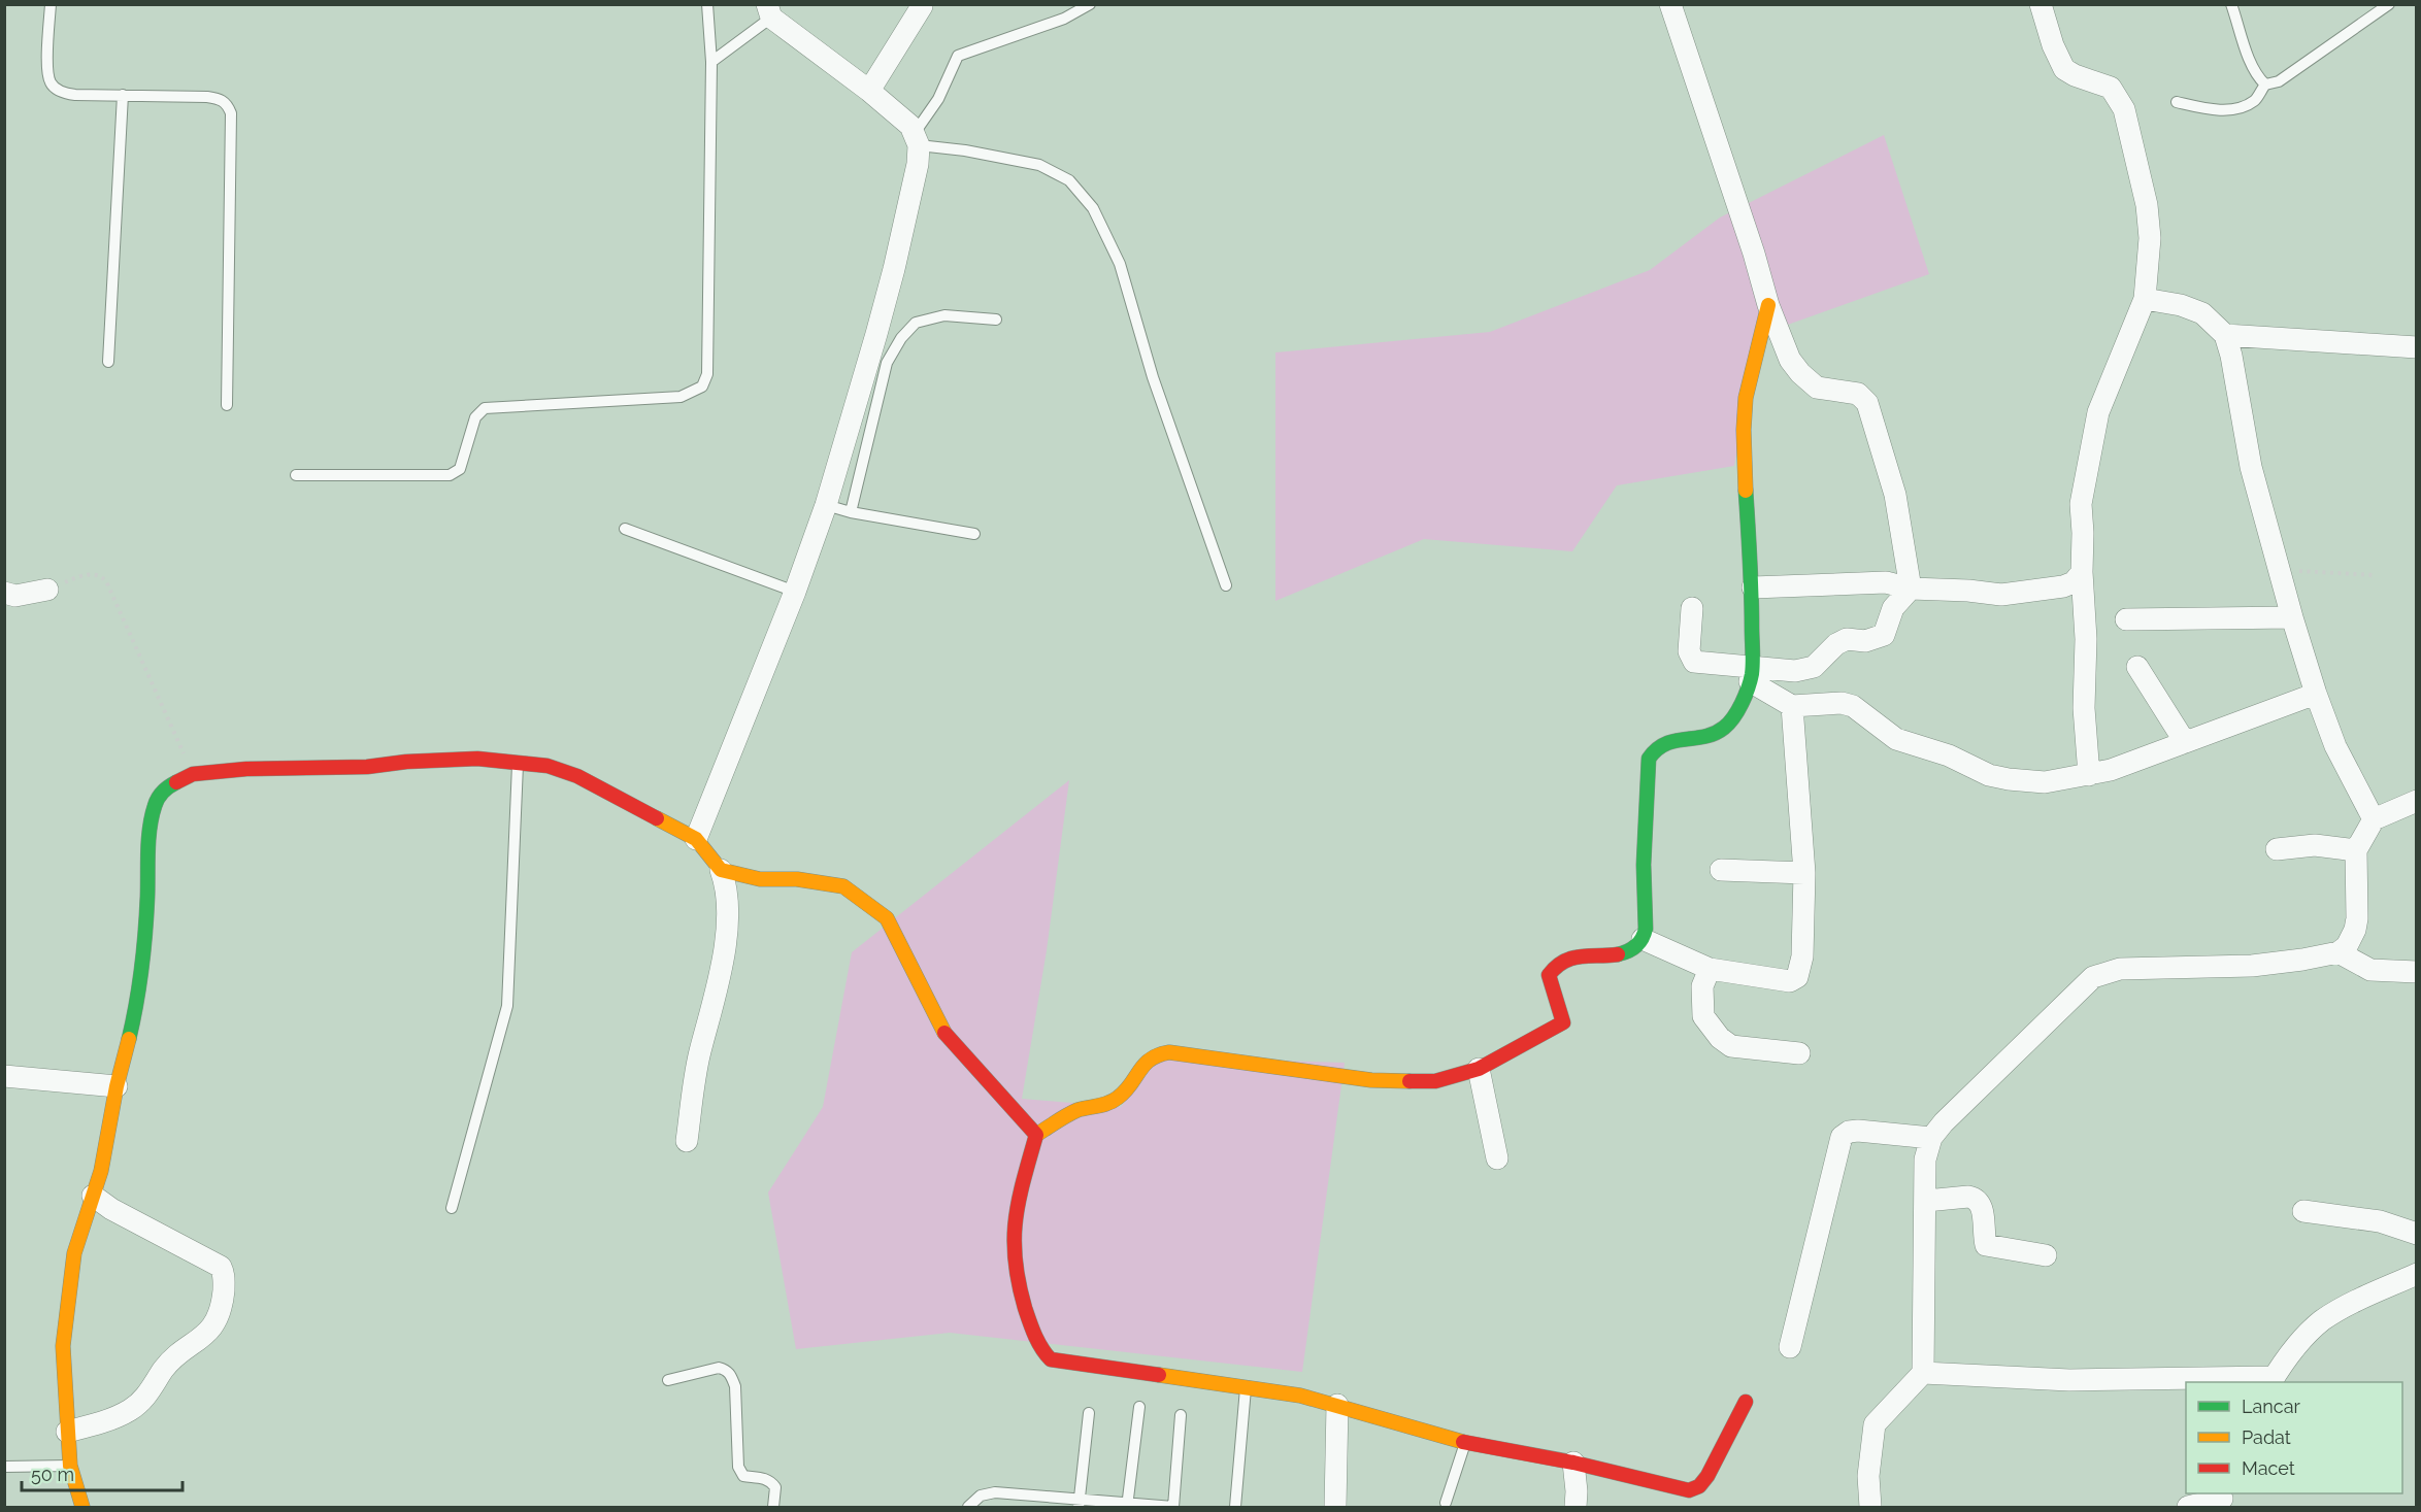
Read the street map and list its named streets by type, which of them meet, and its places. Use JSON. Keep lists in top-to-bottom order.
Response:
{
  "legend": ["Lancar", "Padat", "Macet"],
  "scale_bar": "50 m"
}
